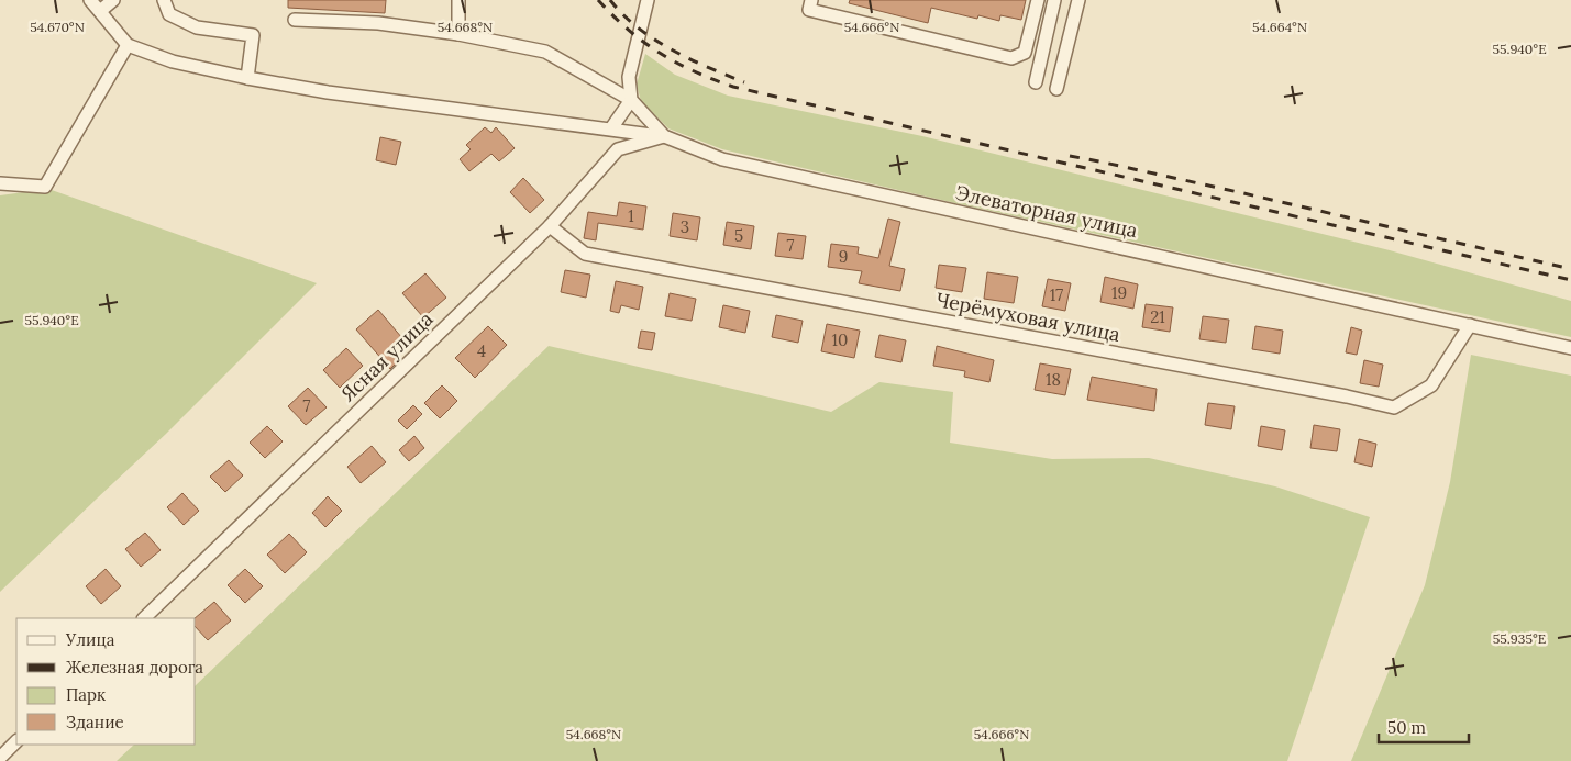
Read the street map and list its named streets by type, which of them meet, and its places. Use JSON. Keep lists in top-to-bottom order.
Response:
{
  "streets": {
    "street": ["Элеваторная улица", "Черёмуховая улица", "Ясная улица"]
  },
  "crossings": [
    ["Элеваторная улица", "Черёмуховая улица"],
    ["Элеваторная улица", "Ясная улица"],
    ["Черёмуховая улица", "Ясная улица"]
  ],
  "house_numbers": [
    "1",
    "3",
    "5",
    "7",
    "9",
    "19",
    "17",
    "21",
    "10",
    "4",
    "18",
    "7"
  ],
  "legend": [
    "Улица",
    "Железная дорога",
    "Парк",
    "Здание"
  ],
  "scale_bar": "50 m",
  "coordinates": [
    "54.670°N",
    "54.668°N",
    "54.666°N",
    "54.664°N",
    "55.940°E",
    "55.935°E"
  ]
}
